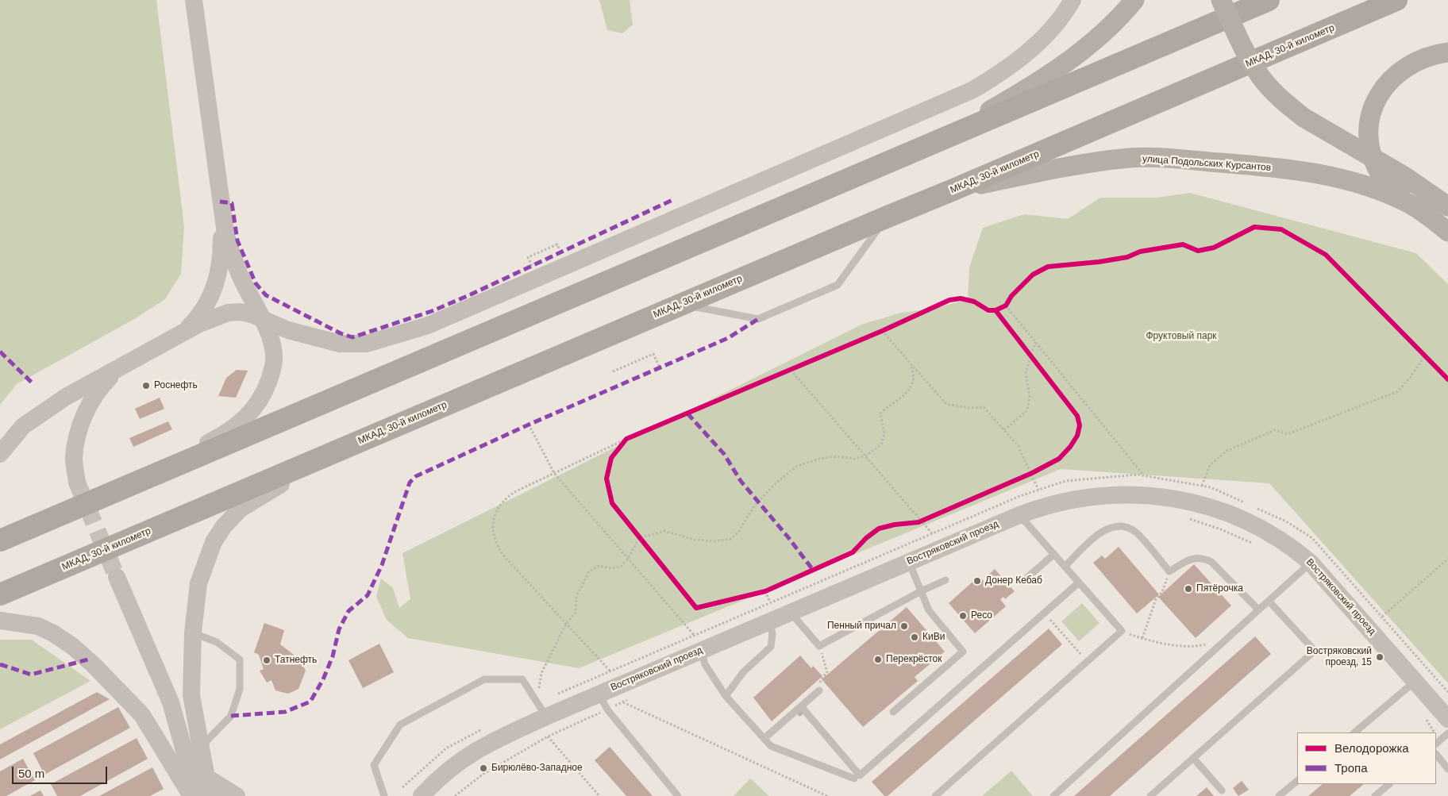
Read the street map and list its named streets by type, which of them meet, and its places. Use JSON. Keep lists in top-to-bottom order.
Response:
{
  "streets": {
    "highway": ["МКАД, 30-й километр"],
    "main road": ["улица Подольских Курсантов"],
    "street": ["Востряковский проезд"]
  },
  "crossings": [
    ["МКАД, 30-й километр", "улица Подольских Курсантов"]
  ],
  "parks": ["Фруктовый парк"],
  "places": [
    "Роснефть",
    "Донер Кебаб",
    "Пятёрочка",
    "Ресо",
    "Пенный причал",
    "КиВи",
    "Востряковский проезд, 15",
    "Перекрёсток",
    "Татнефть",
    "Бирюлёво-Западное"
  ],
  "legend": ["Велодорожка", "Тропа"],
  "scale_bar": "50 m"
}
